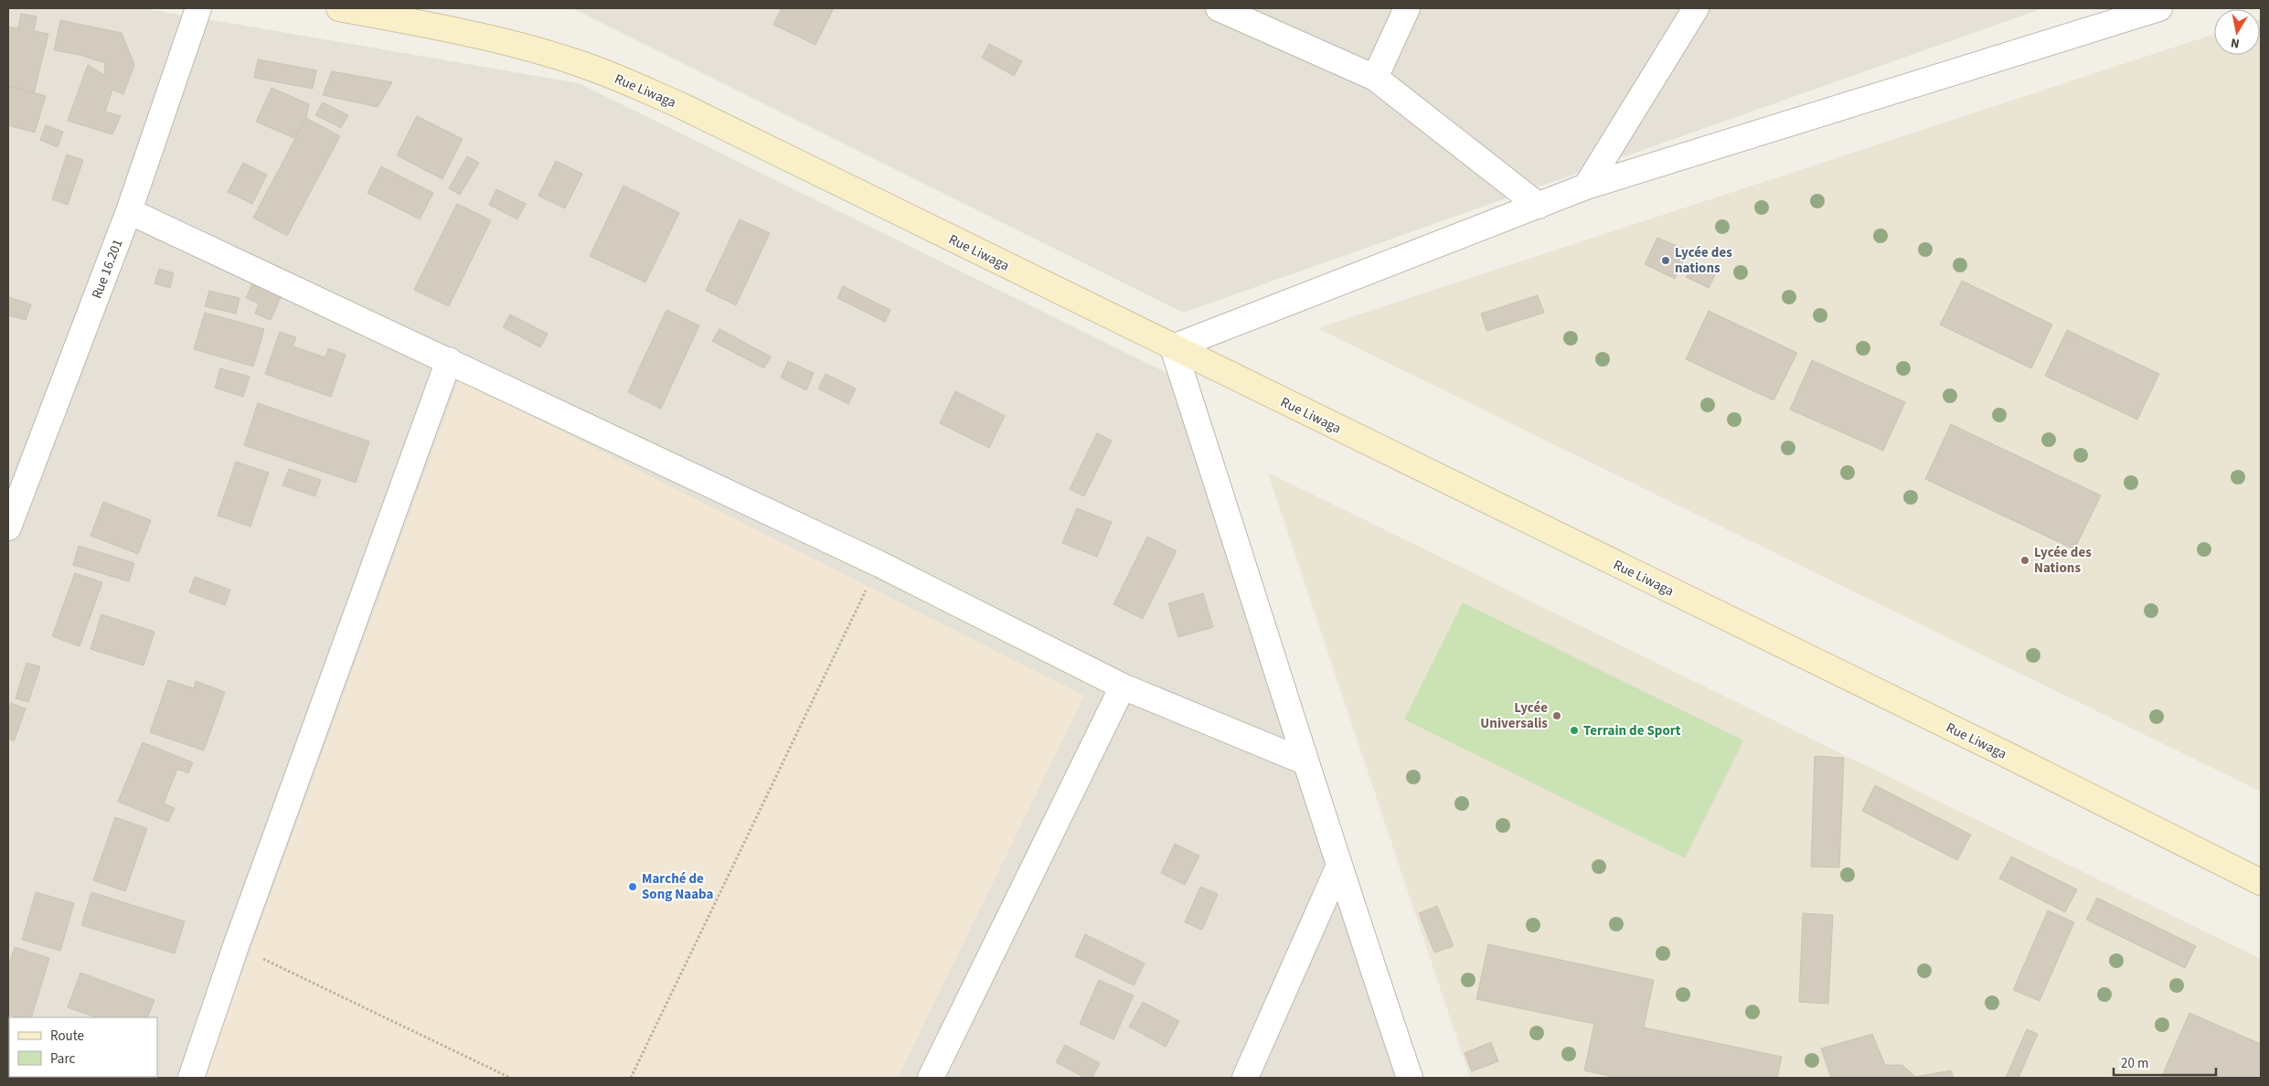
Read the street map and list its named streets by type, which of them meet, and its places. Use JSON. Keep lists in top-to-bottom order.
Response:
{
  "streets": {
    "main road": ["Rue Liwaga"],
    "street": ["Rue 16.201"]
  },
  "places": [
    "Lycée des nations",
    "Lycée des Nations",
    "Lycée Universalis",
    "Terrain de Sport",
    "Marché de Song Naaba"
  ],
  "legend": ["Route", "Parc"],
  "scale_bar": "20 m",
  "north": "bottom"
}
